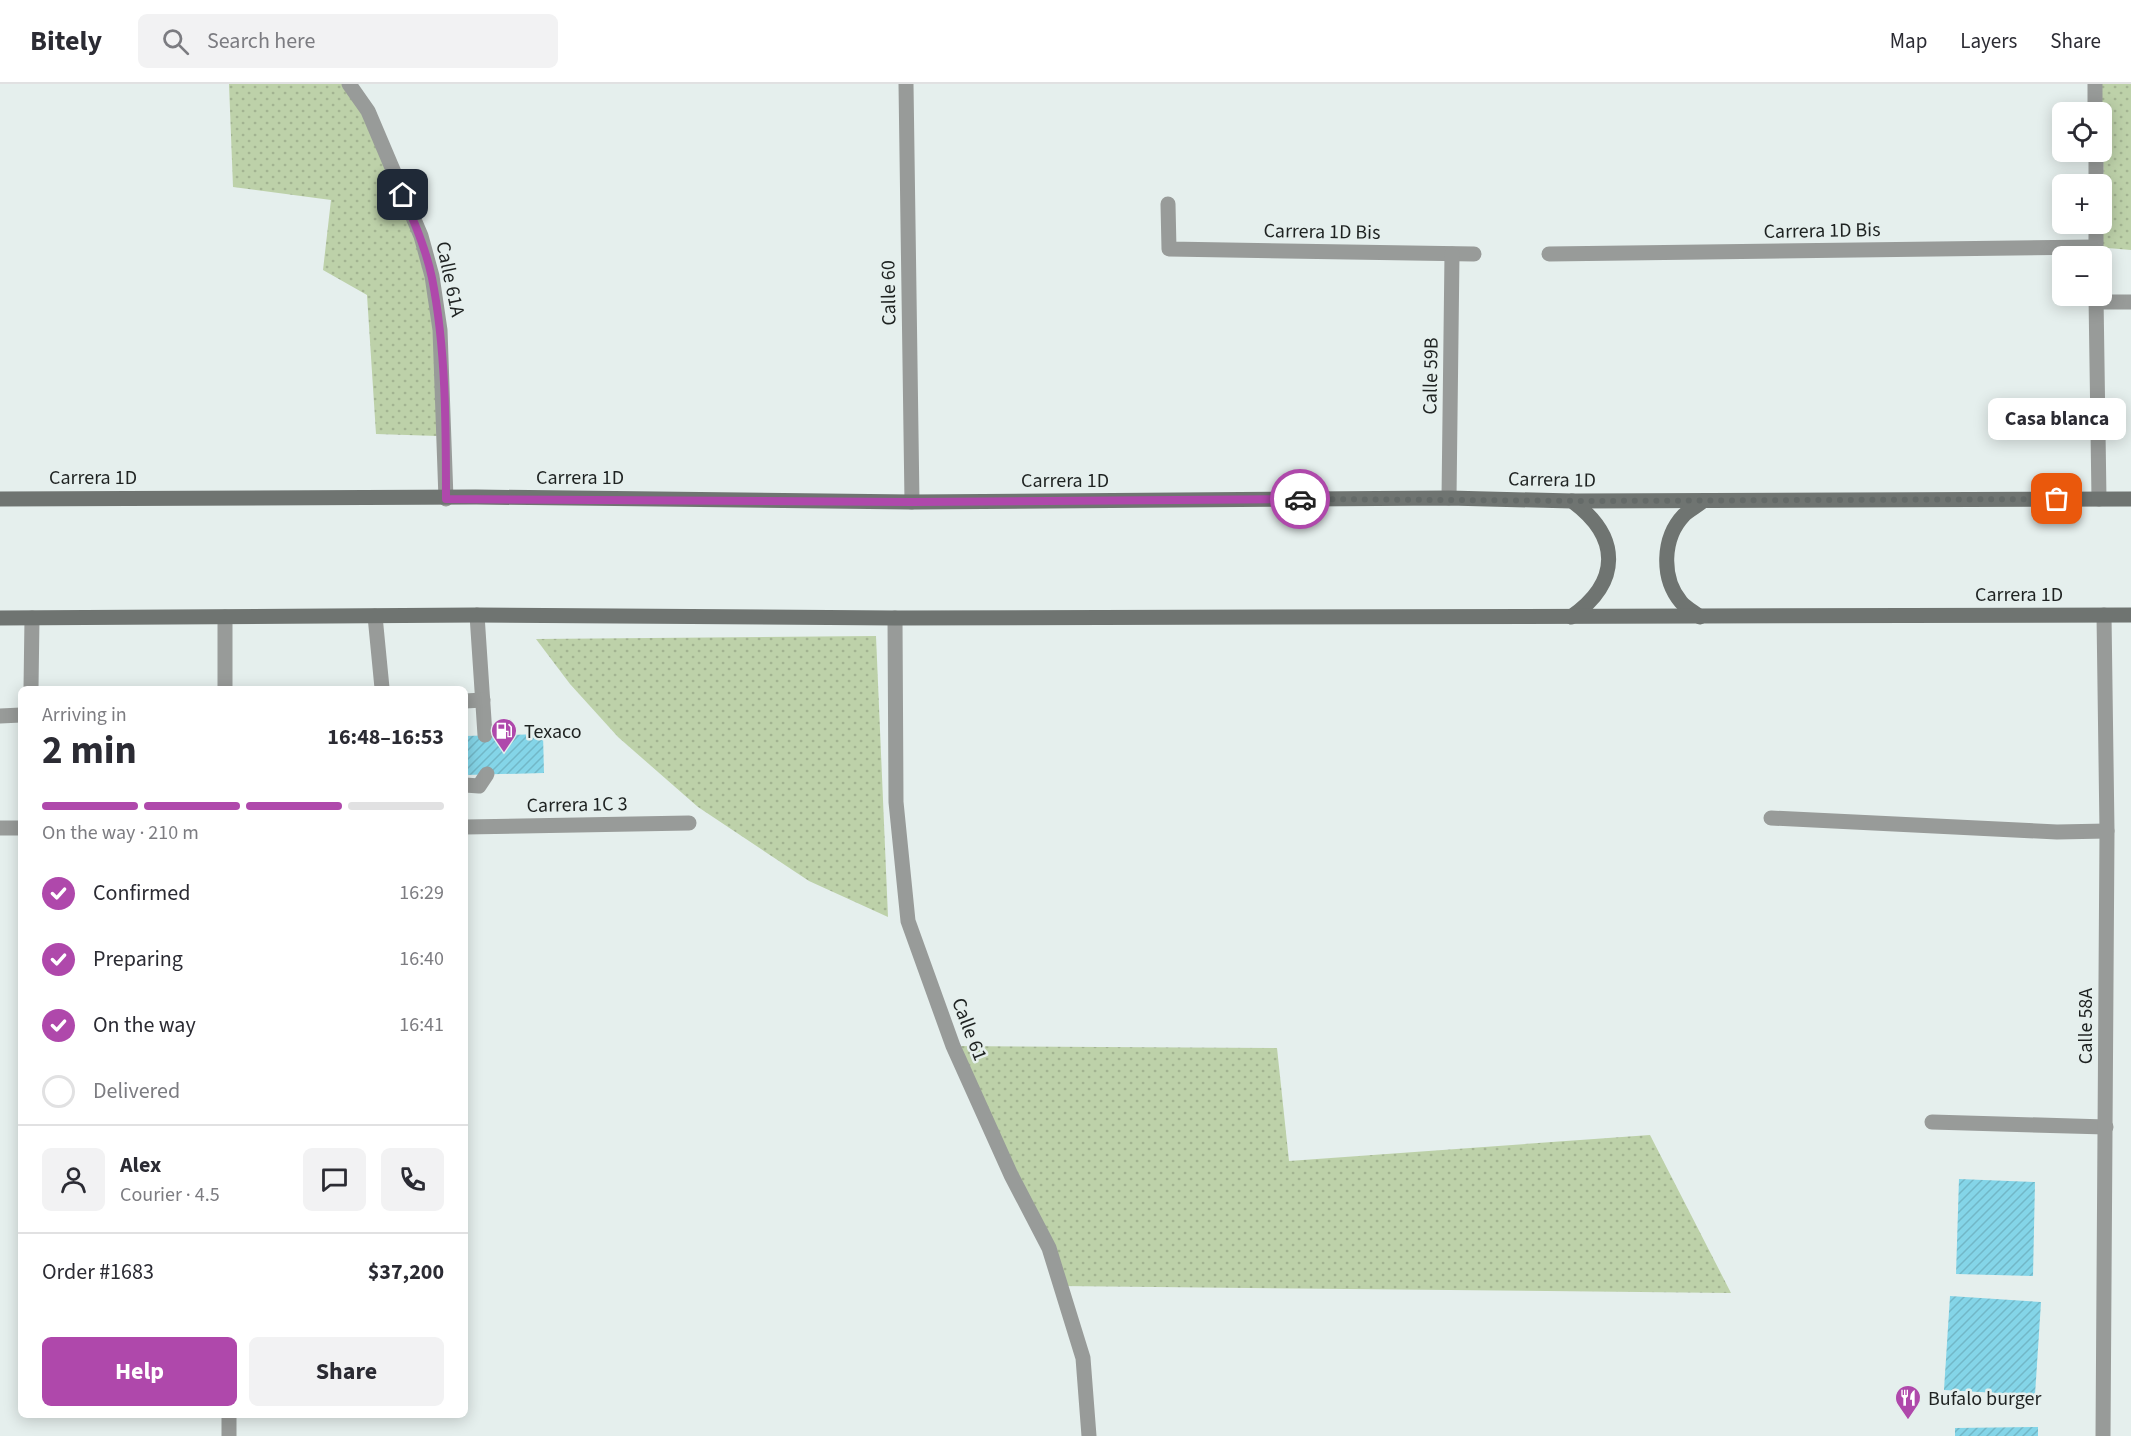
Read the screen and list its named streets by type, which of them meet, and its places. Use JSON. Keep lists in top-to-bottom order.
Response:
{
  "streets": {
    "street": [
      "Carrera 1D Bis",
      "Calle 61A",
      "Calle 60",
      "Calle 59B",
      "Carrera 1D",
      "Carrera 1C 3",
      "Calle 58A",
      "Calle 61"
    ]
  },
  "crossings": [
    ["Carrera 1D Bis", "Calle 59B"],
    ["Calle 61A", "Carrera 1D"],
    ["Calle 60", "Carrera 1D"],
    ["Calle 59B", "Carrera 1D"],
    ["Carrera 1D", "Calle 58A"],
    ["Carrera 1D", "Calle 61"]
  ],
  "places": {
    "other": ["Casa blanca"],
    "fuel station": ["Texaco"],
    "restaurant": ["Bufalo burger"]
  },
  "page": {
    "header": "Bitely",
    "search": "Search here",
    "nav": ["Map", "Layers", "Share"],
    "map_buttons": ["+", "−"],
    "bubble": "Casa blanca",
    "heading": ["2 min", "Arriving in", "16:48–16:53"],
    "panel": [
      "Alex",
      "Courier · 4.5",
      "Order #1683",
      "$37,200"
    ],
    "bar": "On the way · 210 m",
    "list": [
      ["Confirmed", "16:29"],
      ["Preparing", "16:40"],
      ["On the way", "16:41"],
      "Delivered"
    ],
    "buttons": ["Help", "Share"]
  }
}
